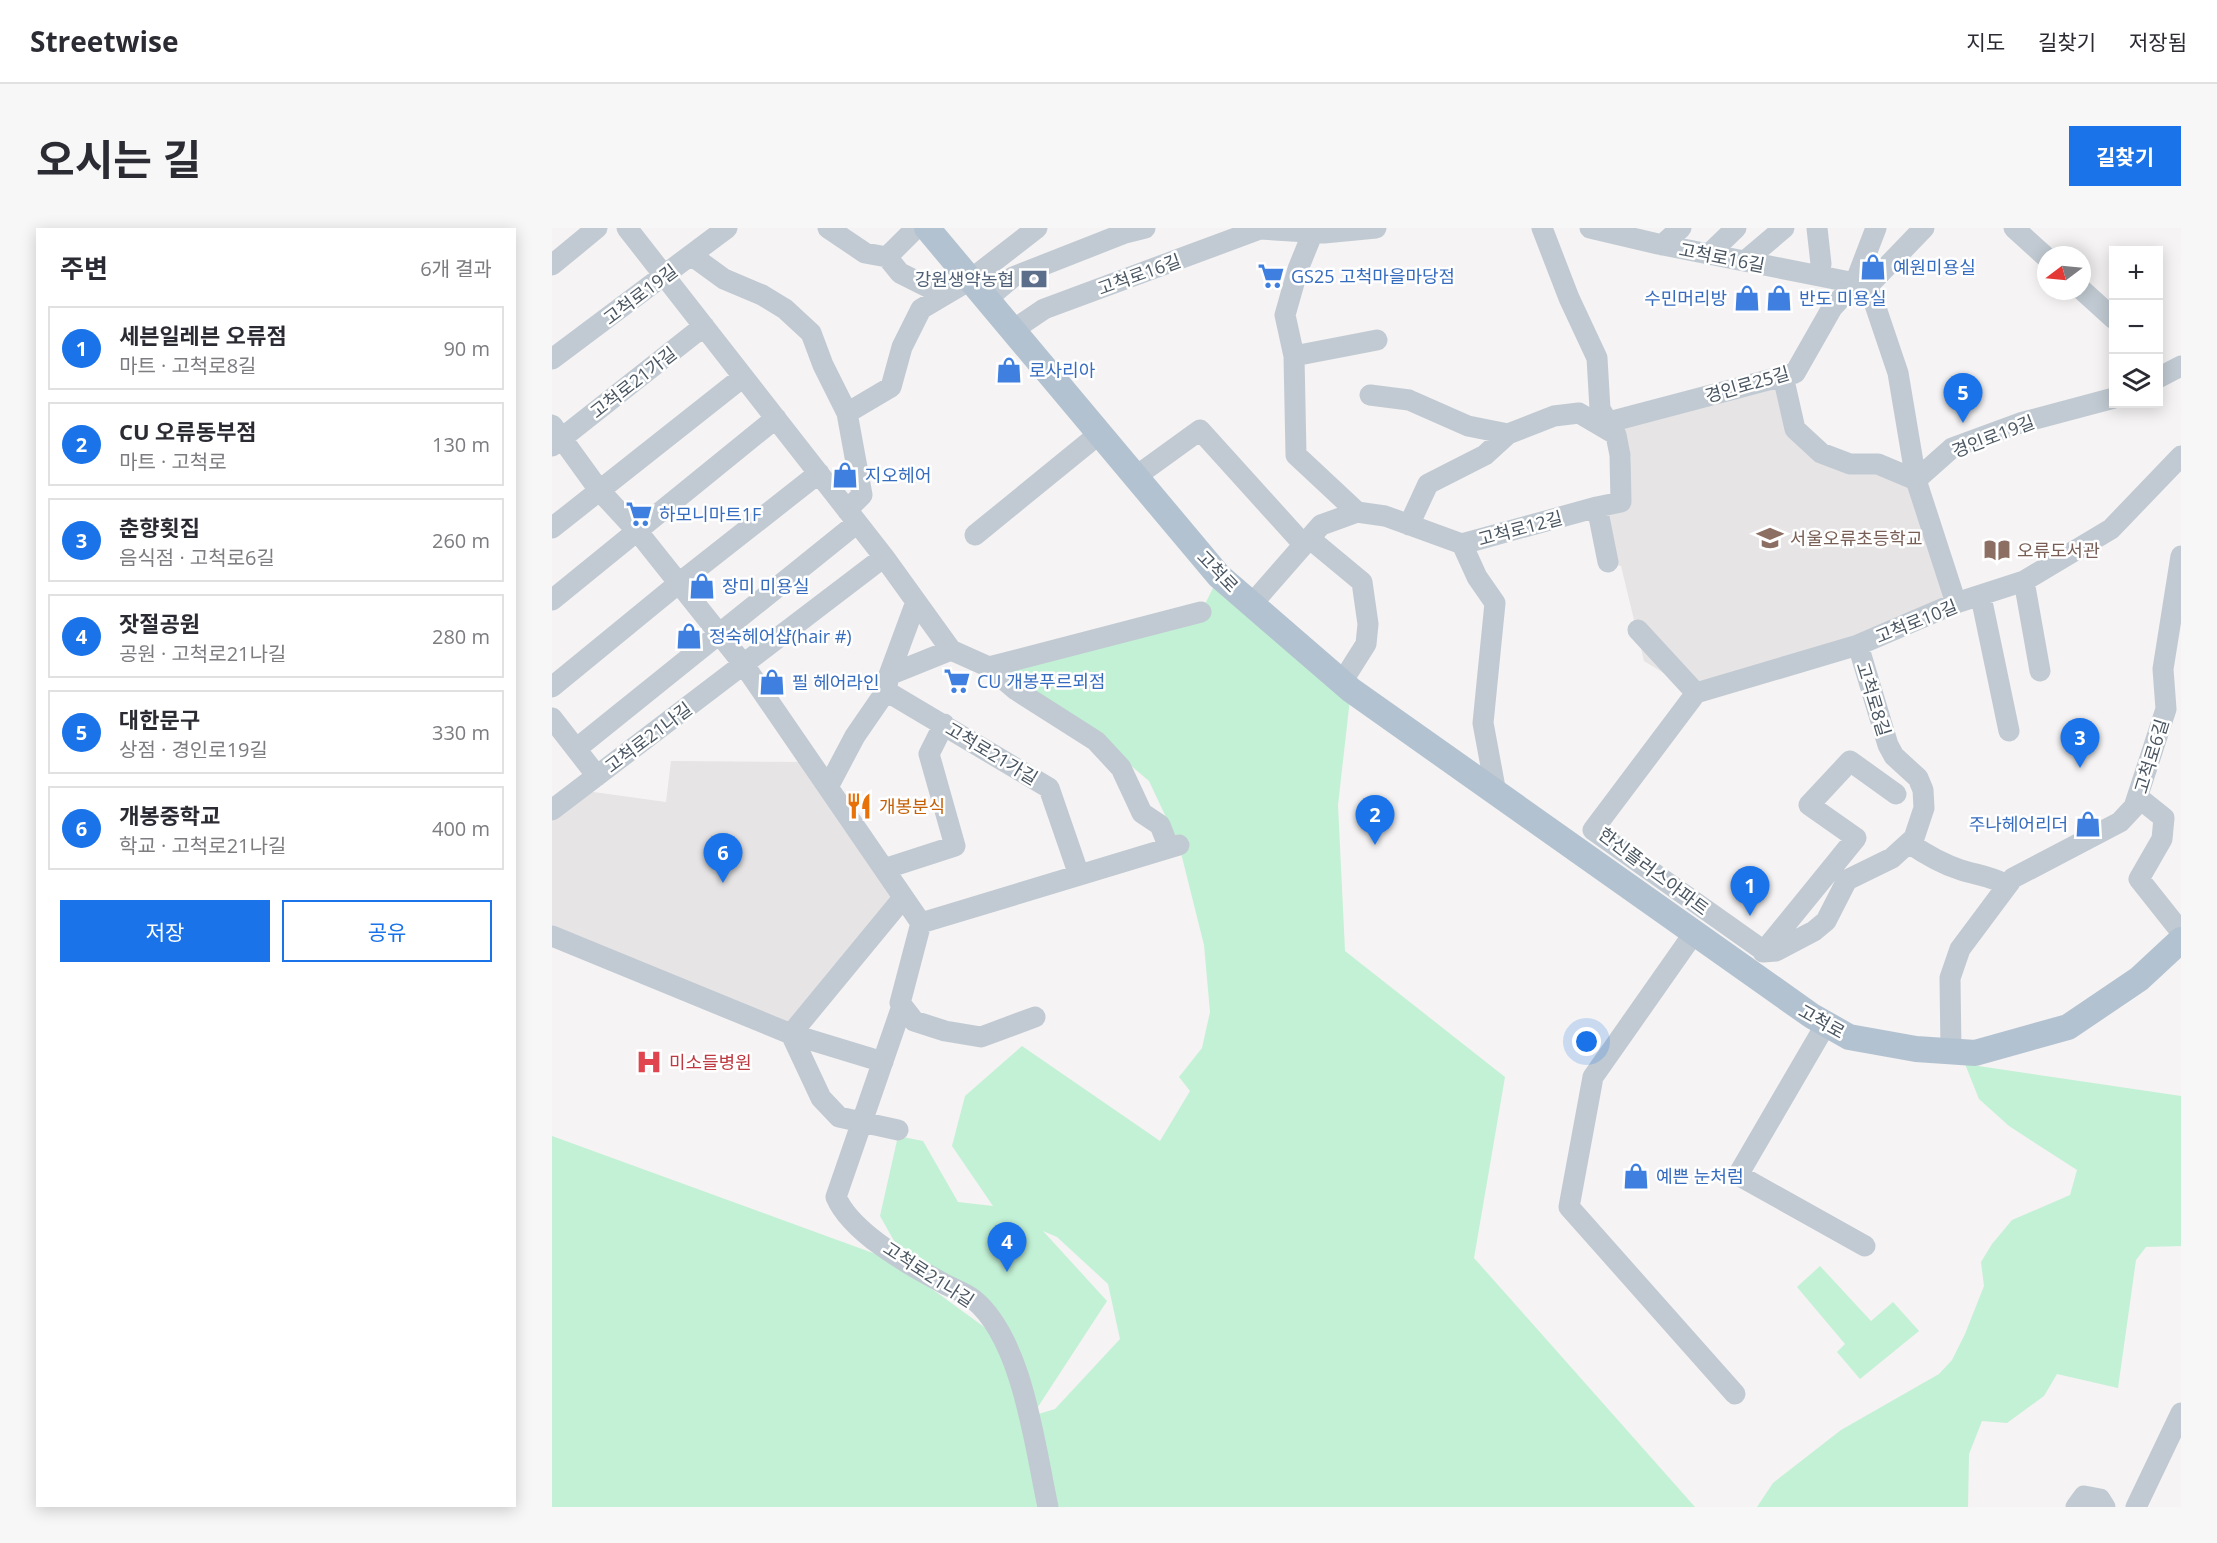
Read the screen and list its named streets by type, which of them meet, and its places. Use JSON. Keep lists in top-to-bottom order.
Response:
{
  "streets": {
    "main road": ["고척로"],
    "street": [
      "고척로16길",
      "고척로19길",
      "고척로21가길",
      "경인로25길",
      "경인로19길",
      "고척로12길",
      "고척로10길",
      "고척로8길",
      "고척로21나길",
      "고척로6길",
      "한신플러스아파트"
    ]
  },
  "crossings": [
    ["고척로16길", "경인로25길"],
    ["고척로16길", "고척로"],
    ["경인로25길", "고척로12길"],
    ["고척로12길", "고척로"],
    ["고척로", "고척로6길"],
    ["고척로10길", "고척로8길"],
    ["고척로10길", "한신플러스아파트"],
    ["고척로8길", "한신플러스아파트"]
  ],
  "places": {
    "shop": [
      "예원미용실",
      "수민머리방",
      "반도 미용실",
      "로사리아",
      "지오헤어",
      "장미 미용실",
      "정숙헤어샵(hair #)",
      "필 헤어라인",
      "주나헤어리더",
      "예쁜 눈처럼"
    ],
    "supermarket": ["GS25 고척마을마당점", "하모니마트1F", "CU 개봉푸르뫼점"],
    "bank": ["강원생약농협"],
    "school or university": ["서울오류초등학교"],
    "library": ["오류도서관"],
    "restaurant": ["개봉분식"],
    "hospital": ["미소들병원"]
  },
  "north": "left",
  "page": {
    "header": "Streetwise",
    "nav": ["지도", "길찾기", "저장됨"],
    "title": "오시는 길",
    "buttons": [
      "길찾기",
      ["저장", "공유"]
    ],
    "heading": ["주변", "6개 결과"],
    "map_buttons": ["+", "−"],
    "list": [
      {
        "mark": "1",
        "name": "세븐일레븐 오류점",
        "note": "마트 · 고척로8길",
        "value": "90 m"
      },
      {
        "mark": "2",
        "name": "CU 오류동부점",
        "note": "마트 · 고척로",
        "value": "130 m"
      },
      {
        "mark": "3",
        "name": "춘향횟집",
        "note": "음식점 · 고척로6길",
        "value": "260 m"
      },
      {
        "mark": "4",
        "name": "잣절공원",
        "note": "공원 · 고척로21나길",
        "value": "280 m"
      },
      {
        "mark": "5",
        "name": "대한문구",
        "note": "상점 · 경인로19길",
        "value": "330 m"
      },
      {
        "mark": "6",
        "name": "개봉중학교",
        "note": "학교 · 고척로21나길",
        "value": "400 m"
      }
    ],
    "pins": [
      "5",
      "3",
      "2",
      "6",
      "1",
      "4"
    ]
  }
}
